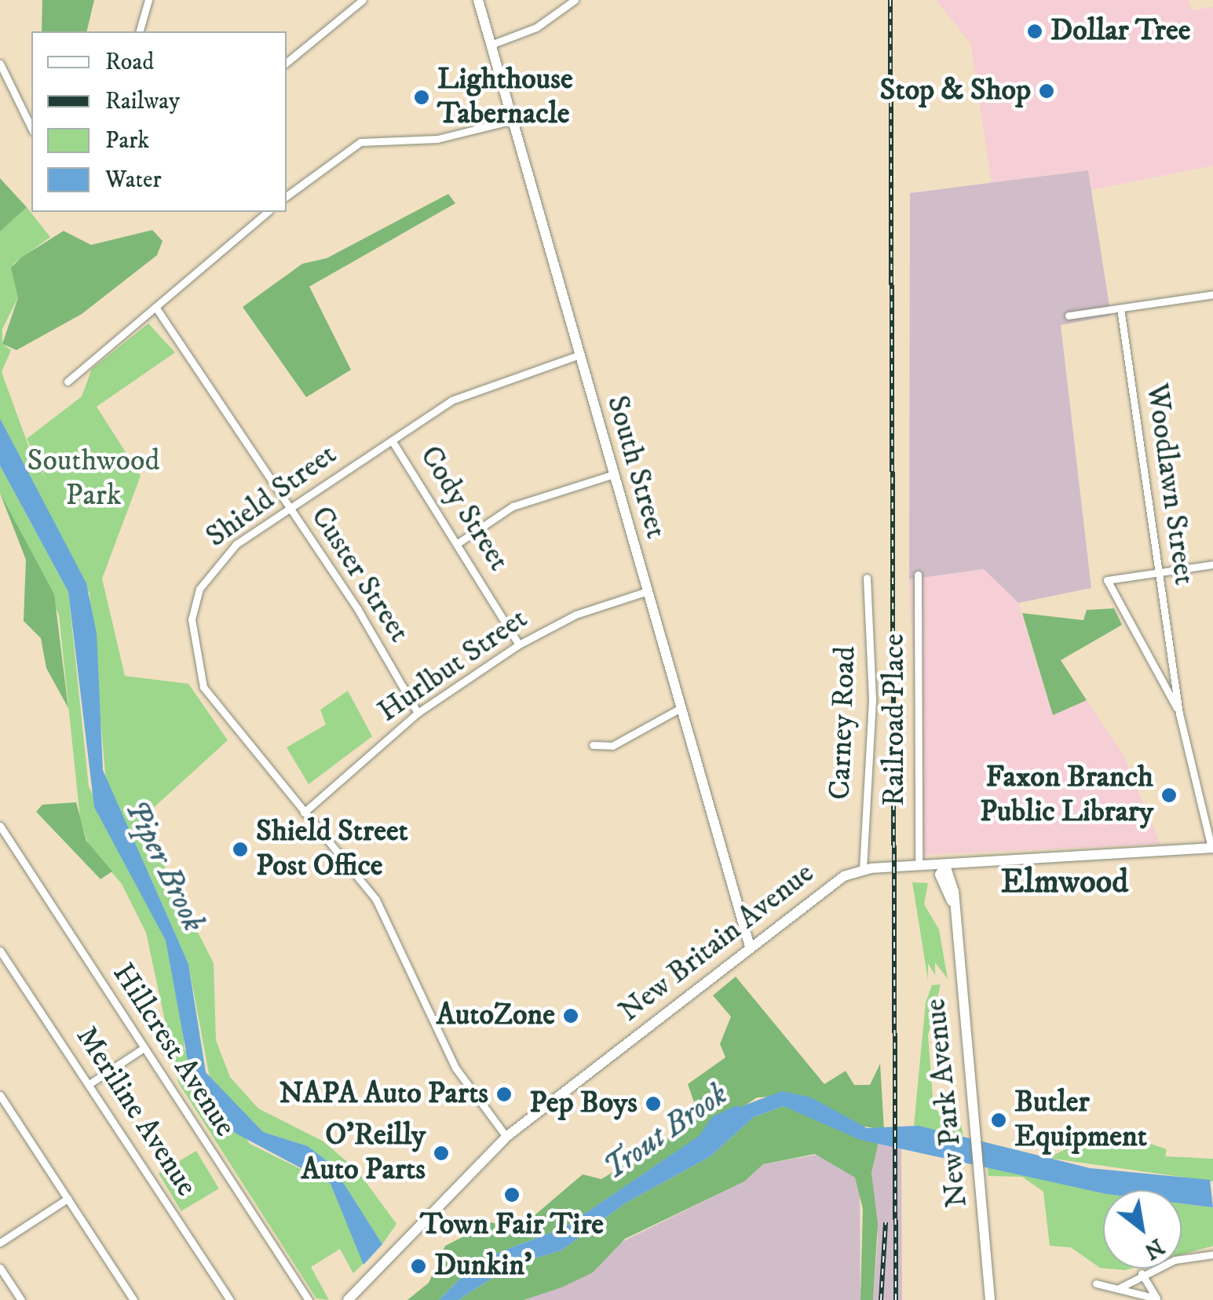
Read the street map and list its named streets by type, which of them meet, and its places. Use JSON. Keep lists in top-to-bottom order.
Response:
{
  "streets": {
    "main road": ["South Street", "New Britain Avenue", "New Park Avenue"],
    "street": [
      "Woodlawn Street",
      "Shield Street",
      "Cody Street",
      "Custer Street",
      "Hurlbut Street",
      "Railroad Place",
      "Carney Road",
      "Hillcrest Avenue",
      "Meriline Avenue"
    ]
  },
  "crossings": [
    ["South Street", "Shield Street"],
    ["South Street", "Hurlbut Street"],
    ["South Street", "New Britain Avenue"],
    ["Woodlawn Street", "New Britain Avenue"],
    ["Shield Street", "Cody Street"],
    ["Shield Street", "Custer Street"],
    ["Shield Street", "Hurlbut Street"],
    ["Shield Street", "New Britain Avenue"],
    ["Cody Street", "Hurlbut Street"],
    ["Custer Street", "Hurlbut Street"],
    ["Railroad Place", "New Britain Avenue"],
    ["Carney Road", "New Britain Avenue"],
    ["New Britain Avenue", "New Park Avenue"]
  ],
  "districts": ["Elmwood"],
  "water": ["Piper Brook", "Trout Brook"],
  "parks": ["Southwood Park"],
  "places": [
    "Dollar Tree",
    "Stop & Shop",
    "Lighthouse Tabernacle",
    "Faxon Branch Public Library",
    "Shield Street Post Office",
    "AutoZone",
    "NAPA Auto Parts",
    "Pep Boys",
    "Butler Equipment",
    "O'Reilly Auto Parts",
    "Town Fair Tire",
    "Dunkin'"
  ],
  "legend": [
    "Road",
    "Railway",
    "Park",
    "Water"
  ],
  "north": "bottom right"
}
